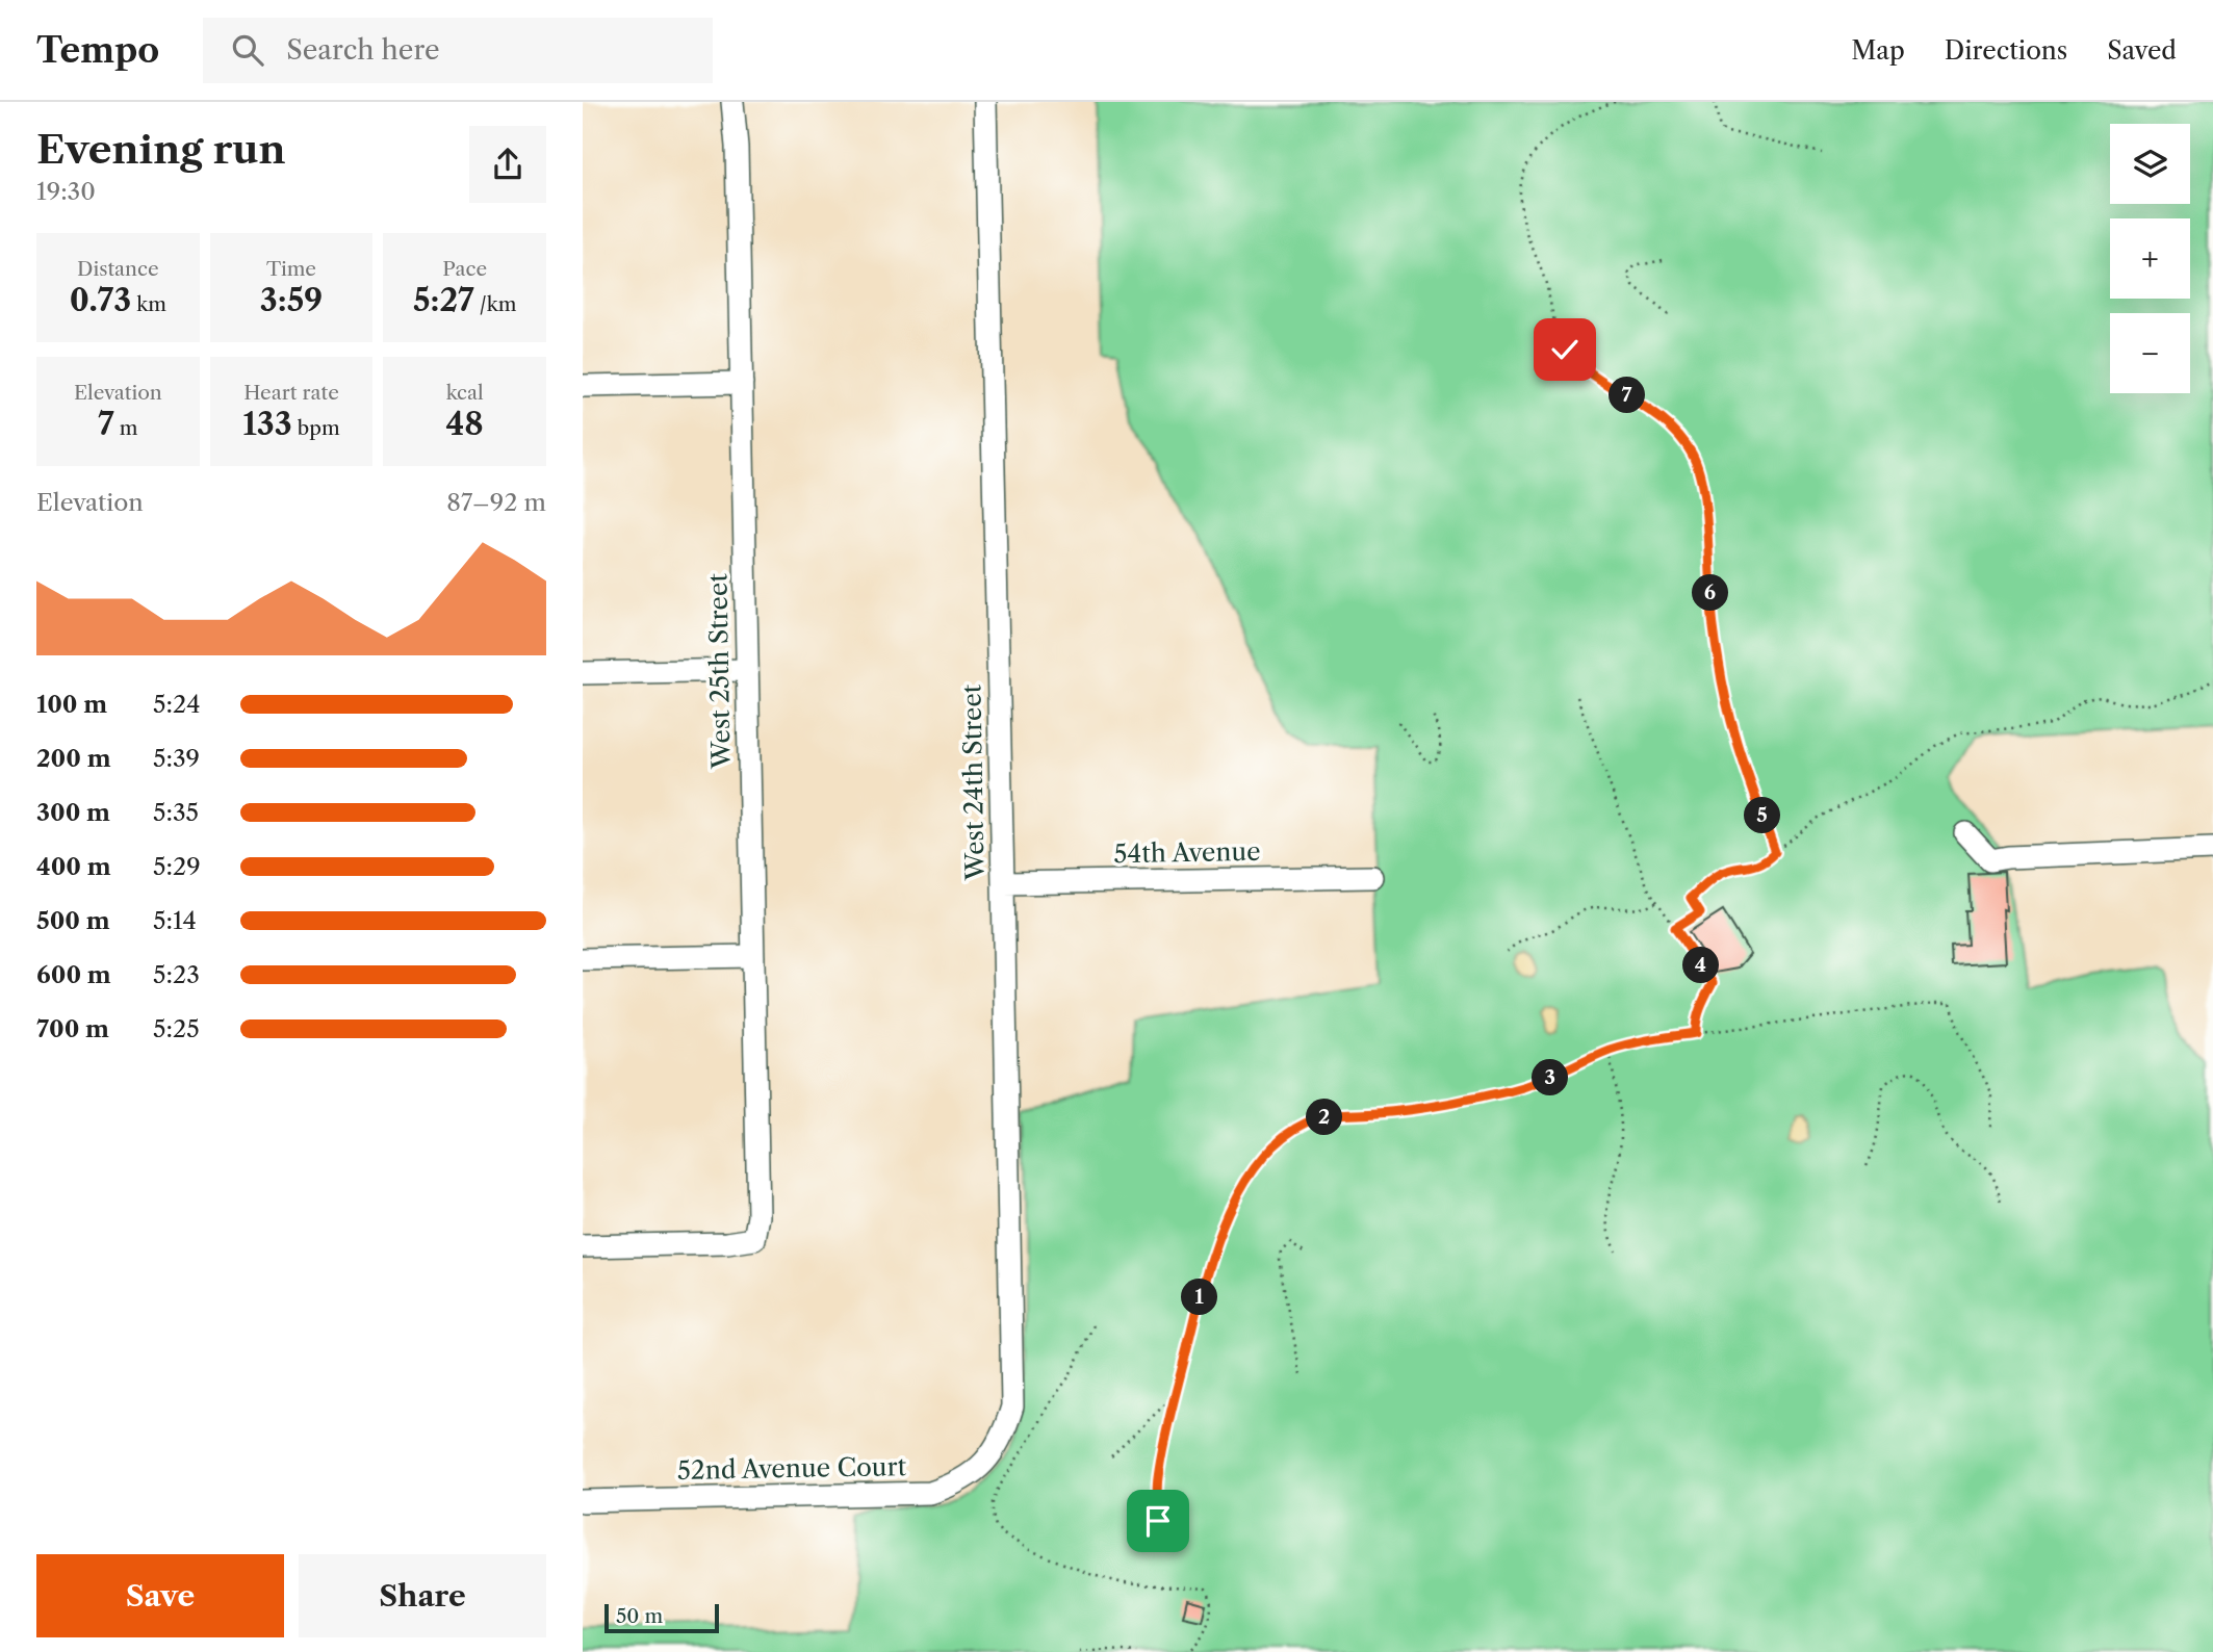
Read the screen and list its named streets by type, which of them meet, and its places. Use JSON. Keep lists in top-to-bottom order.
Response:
{
  "streets": {
    "street": [
      "West 25th Street",
      "West 24th Street",
      "54th Avenue",
      "52nd Avenue Court"
    ]
  },
  "crossings": [
    ["West 24th Street", "54th Avenue"],
    ["West 24th Street", "52nd Avenue Court"]
  ],
  "scale_bar": "50 m",
  "page": {
    "header": "Tempo",
    "search": "Search here",
    "nav": ["Map", "Directions", "Saved"],
    "heading": ["Evening run", "19:30"],
    "map_buttons": ["+", "−"],
    "stats": [
      ["Distance", "0.73 km"],
      ["Time", "3:59"],
      ["Pace", "5:27 /km"],
      ["Elevation", "7 m"],
      ["Heart rate", "133 bpm"],
      ["kcal", "48"]
    ],
    "pins": [
      "7",
      "6",
      "5",
      "4",
      "3",
      "2",
      "1"
    ],
    "chart": ["Elevation", "87–92 m"],
    "list": [
      {
        "name": "100 m",
        "note": "5:24"
      },
      {
        "name": "200 m",
        "note": "5:39"
      },
      {
        "name": "300 m",
        "note": "5:35"
      },
      {
        "name": "400 m",
        "note": "5:29"
      },
      {
        "name": "500 m",
        "note": "5:14"
      },
      {
        "name": "600 m",
        "note": "5:23"
      },
      {
        "name": "700 m",
        "note": "5:25"
      }
    ],
    "buttons": ["Save", "Share"],
    "scale": "50 m"
  }
}
